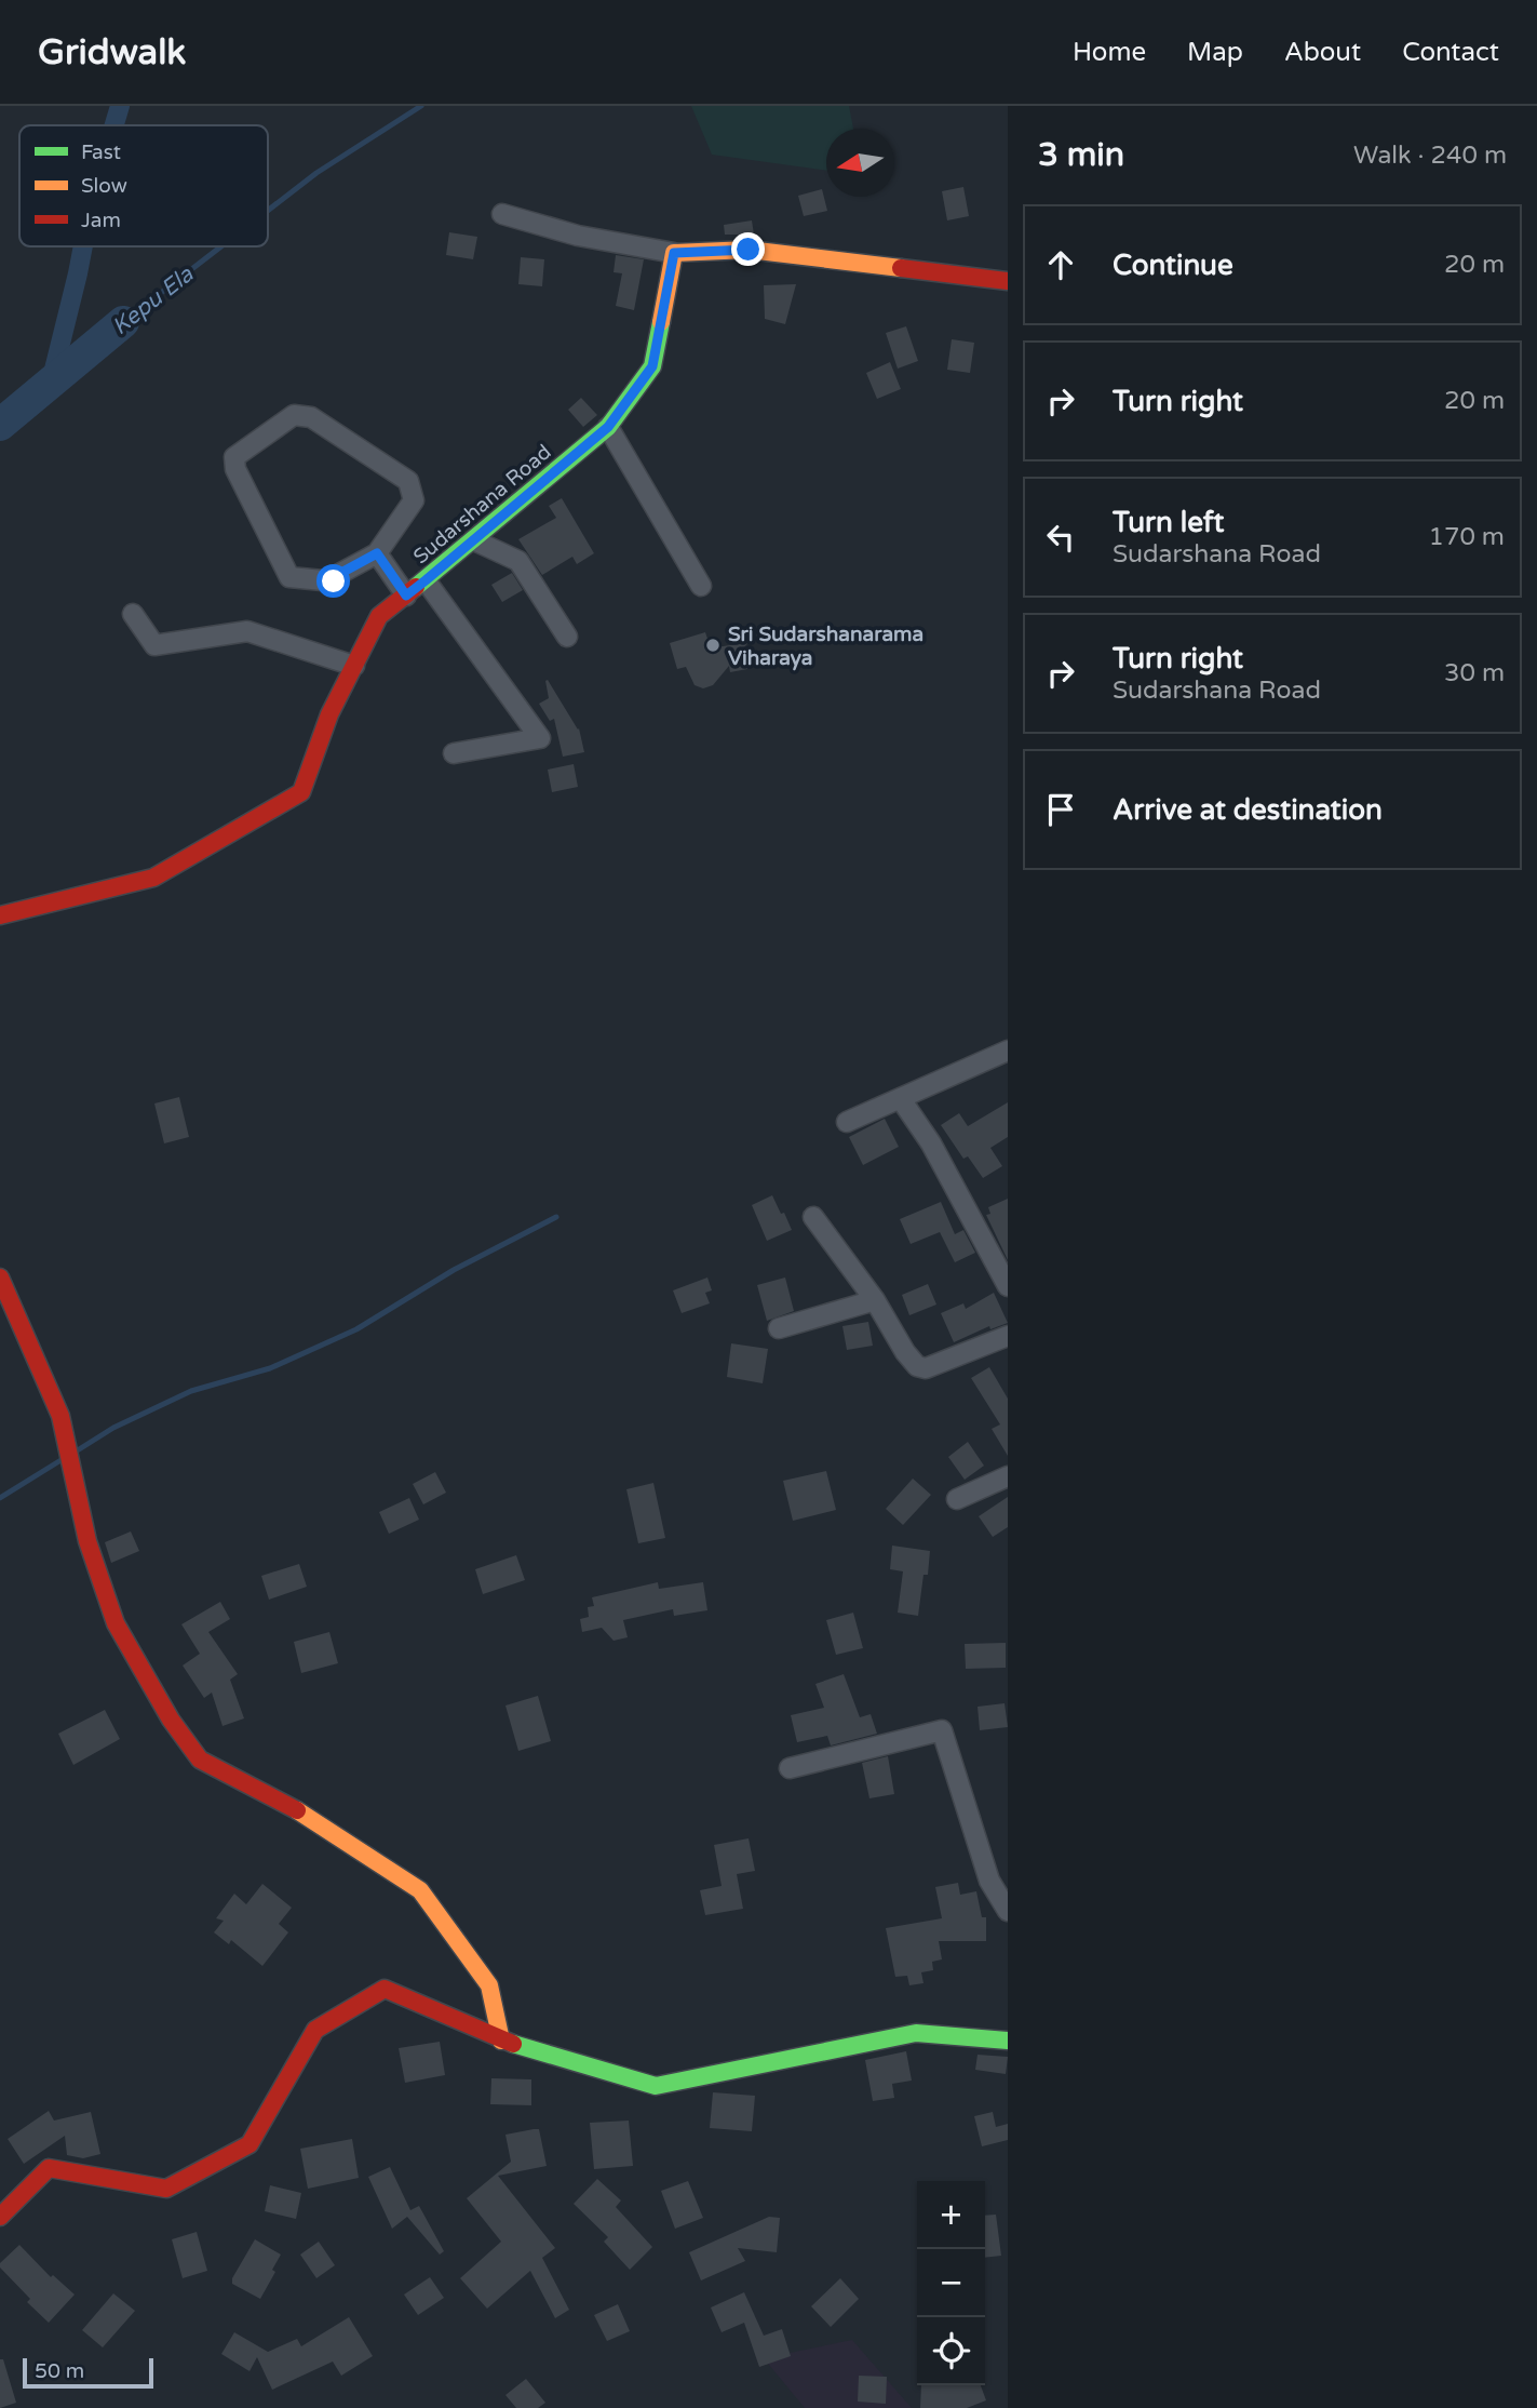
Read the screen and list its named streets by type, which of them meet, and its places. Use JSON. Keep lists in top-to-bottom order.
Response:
{
  "streets": {
    "street": ["Sudarshana Road"]
  },
  "water": ["Kepu Ela"],
  "places": ["Sri Sudarshanarama Viharaya"],
  "legend": ["Fast", "Slow", "Jam"],
  "scale_bar": "50 m",
  "north": "left",
  "page": {
    "header": "Gridwalk",
    "nav": [
      "Home",
      "Map",
      "About",
      "Contact"
    ],
    "heading": ["3 min", "Walk · 240 m"],
    "list": [
      ["Continue", "20 m"],
      ["Turn right", "20 m"],
      ["Turn left", "Sudarshana Road", "170 m"],
      ["Turn right", "Sudarshana Road", "30 m"],
      "Arrive at destination"
    ],
    "map_buttons": ["+", "−"],
    "scale": "50 m"
  }
}
